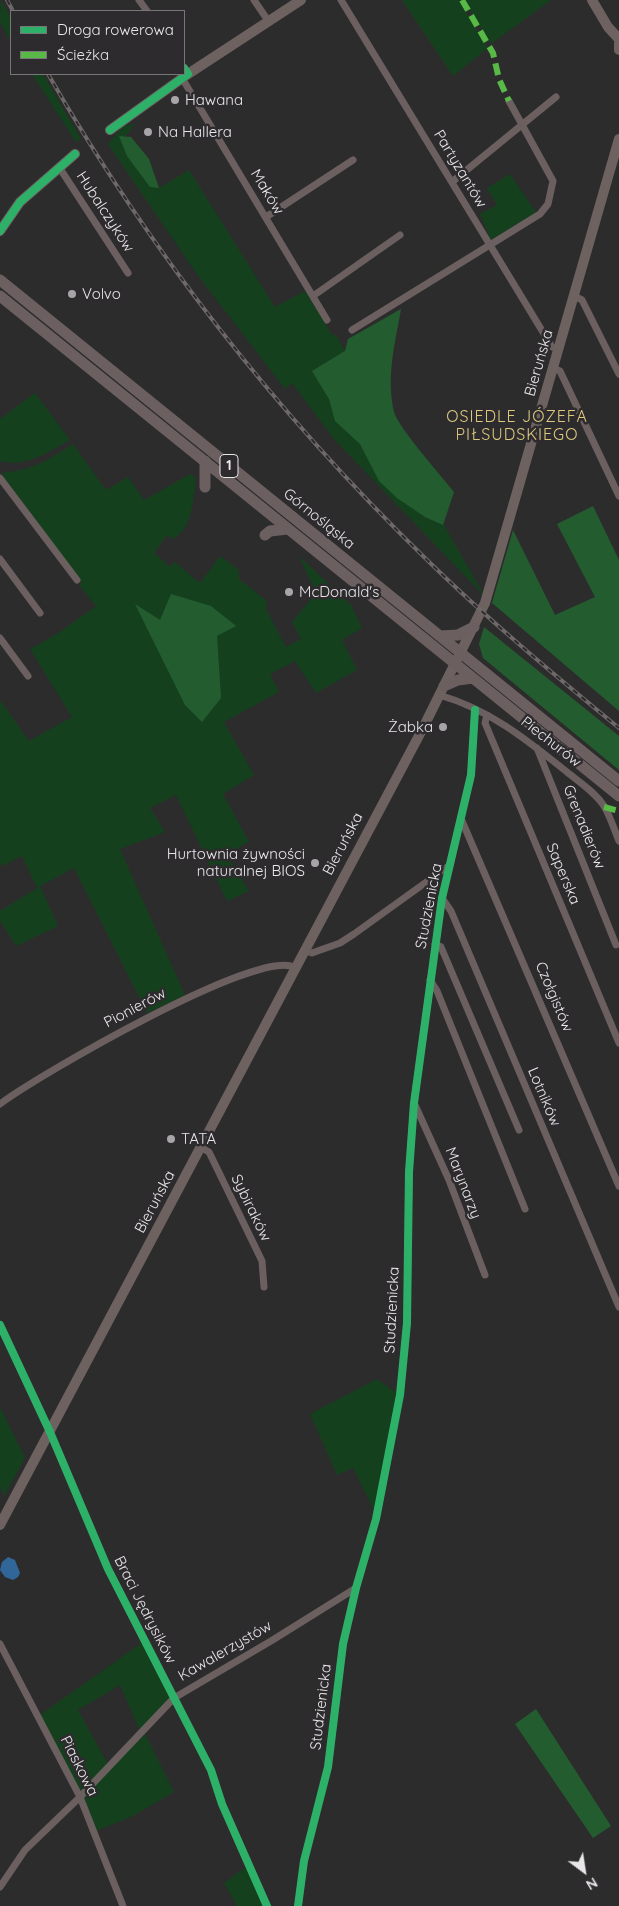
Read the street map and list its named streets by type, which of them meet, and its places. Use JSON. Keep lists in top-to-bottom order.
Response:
{
  "streets": {
    "main road": ["Bieruńska", "1", "Górnośląska"],
    "street": [
      "Partyzantów",
      "Maków",
      "Hubalczyków",
      "Piechurów",
      "Grenadierów",
      "Saperska",
      "Studzienicka",
      "Czołgistów",
      "Pionierów",
      "Lotników",
      "Marynarzy",
      "Sybiraków",
      "Braci Jędrysików",
      "Kawalerzystów",
      "Piaskowa"
    ]
  },
  "crossings": [
    ["Partyzantów", "Bieruńska"],
    ["Bieruńska", "Górnośląska"],
    ["Bieruńska", "Piechurów"],
    ["Bieruńska", "Pionierów"],
    ["Bieruńska", "Sybiraków"],
    ["Bieruńska", "Braci Jędrysików"],
    ["Piechurów", "Grenadierów"],
    ["Piechurów", "Saperska"],
    ["Piechurów", "Studzienicka"],
    ["Studzienicka", "Czołgistów"],
    ["Studzienicka", "Lotników"],
    ["Studzienicka", "Marynarzy"],
    ["Studzienicka", "Kawalerzystów"],
    ["Braci Jędrysików", "Kawalerzystów"],
    ["Kawalerzystów", "Piaskowa"]
  ],
  "districts": ["OSIEDLE JÓZEFA PIŁSUDSKIEGO"],
  "places": [
    "Hawana",
    "Na Hallera",
    "Volvo",
    "McDonald's",
    "Żabka",
    "Hurtownia żywności naturalnej BIOS",
    "TATA"
  ],
  "legend": ["Droga rowerowa", "Ścieżka"],
  "north": "bottom right"
}
